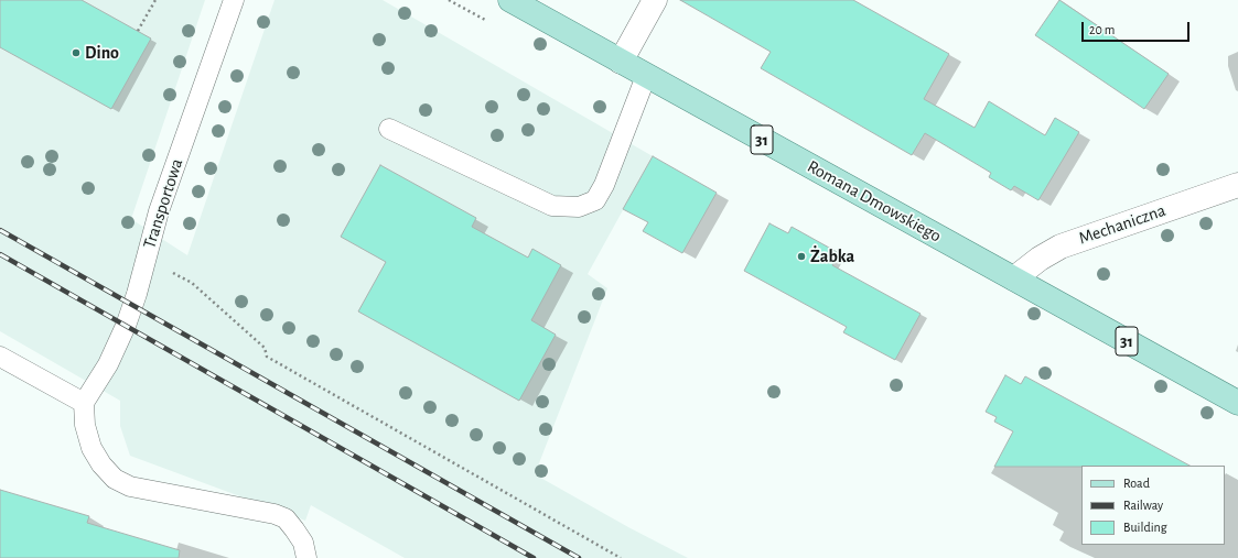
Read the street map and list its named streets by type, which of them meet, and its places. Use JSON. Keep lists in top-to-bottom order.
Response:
{
  "streets": {
    "main road": ["31", "Romana Dmowskiego"],
    "street": ["Mechaniczna"],
    "lane": ["Transportowa"]
  },
  "crossings": [
    ["Romana Dmowskiego", "Mechaniczna"]
  ],
  "places": ["Dino", "Żabka"],
  "legend": ["Road", "Railway", "Building"],
  "scale_bar": "20 m"
}
